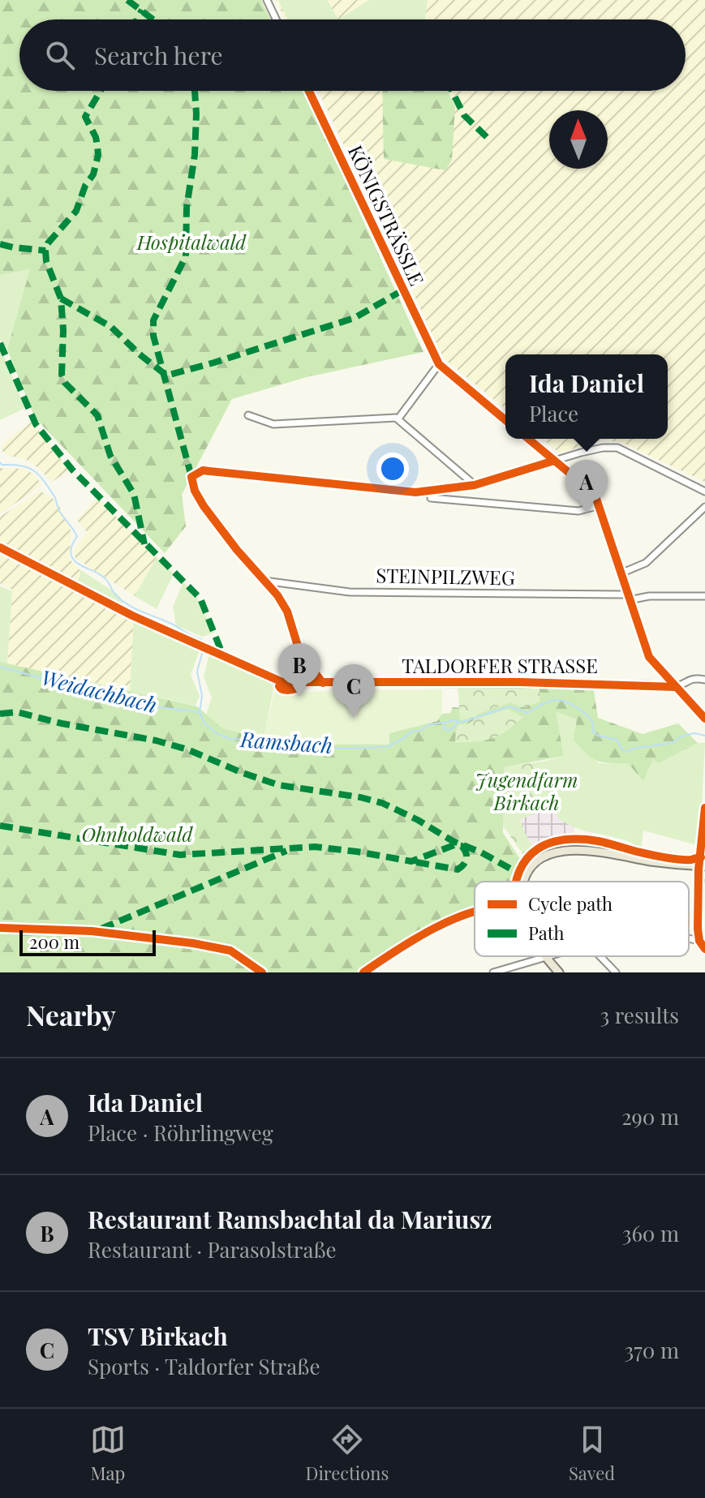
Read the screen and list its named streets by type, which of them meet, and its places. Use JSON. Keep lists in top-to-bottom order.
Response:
{
  "streets": {
    "street": ["KÖNIGSTRÄSSLE", "STEINPILZWEG", "TALDORFER STRASSE"]
  },
  "crossings": [
    ["STEINPILZWEG", "TALDORFER STRASSE"]
  ],
  "water": ["Weidachbach", "Ramsbach"],
  "parks": ["Hospitalwald", "Jugendfarm Birkach", "Ohnholdwald"],
  "legend": ["Cycle path", "Path"],
  "scale_bar": "200 m",
  "north": "top",
  "page": {
    "search": "Search here",
    "popup": ["Ida Daniel", "Place"],
    "pins": ["A", "B", "C"],
    "scale": "200 m",
    "heading": ["Nearby", "3 results"],
    "list": [
      {
        "mark": "A",
        "name": "Ida Daniel",
        "note": "Place · Röhrlingweg",
        "value": "290 m"
      },
      {
        "mark": "B",
        "name": "Restaurant Ramsbachtal da Mariusz",
        "note": "Restaurant · Parasolstraße",
        "value": "360 m"
      },
      {
        "mark": "C",
        "name": "TSV Birkach",
        "note": "Sports · Taldorfer Straße",
        "value": "370 m"
      }
    ],
    "nav": ["Map", "Directions", "Saved"]
  }
}
